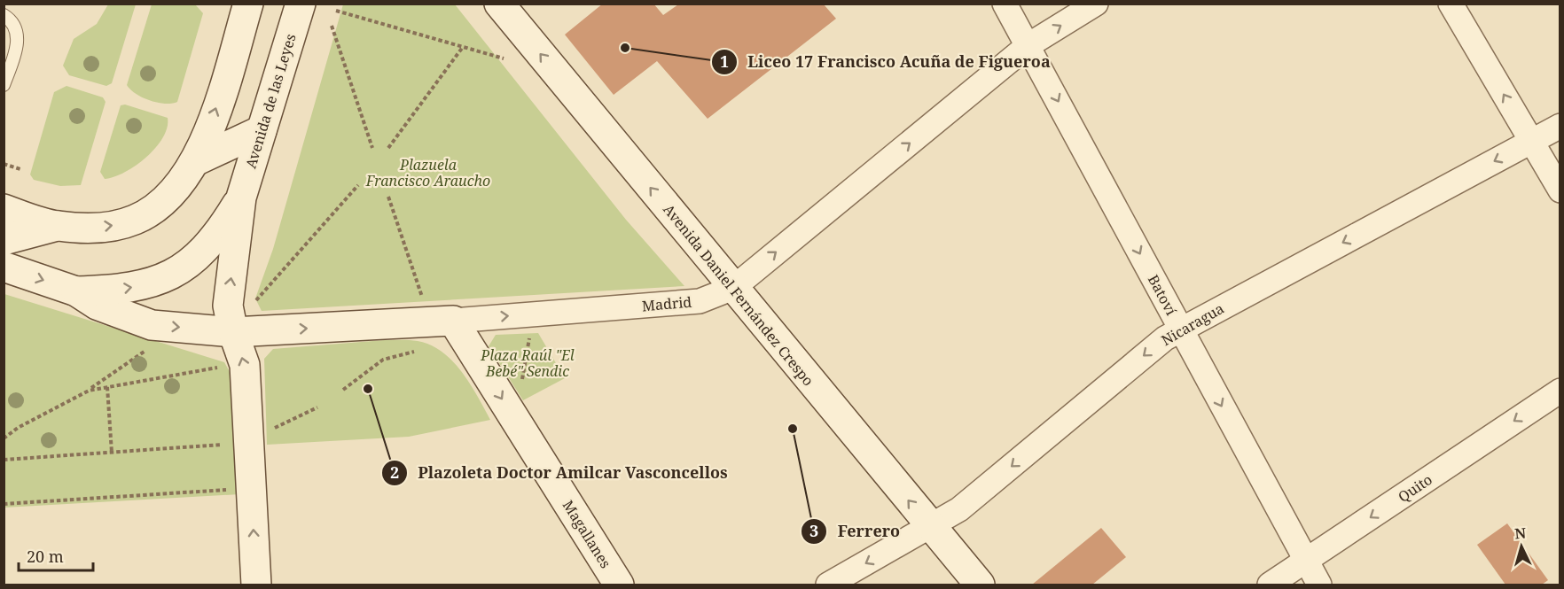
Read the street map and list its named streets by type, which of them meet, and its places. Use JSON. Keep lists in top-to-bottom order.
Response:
{
  "streets": {
    "main road": [
      "Avenida de las Leyes",
      "Avenida Daniel Fernández Crespo",
      "Madrid",
      "Magallanes"
    ],
    "street": ["Batoví", "Nicaragua", "Quito"]
  },
  "crossings": [
    ["Avenida de las Leyes", "Madrid"],
    ["Avenida Daniel Fernández Crespo", "Madrid"],
    ["Avenida Daniel Fernández Crespo", "Nicaragua"],
    ["Batoví", "Madrid"],
    ["Batoví", "Nicaragua"],
    ["Batoví", "Quito"],
    ["Madrid", "Magallanes"]
  ],
  "one_way": [
    "Avenida Daniel Fernández Crespo",
    "Batoví",
    "Madrid",
    "Nicaragua",
    "Quito",
    "Magallanes"
  ],
  "parks": ["Plazuela Francisco Araucho", "Plaza Raúl \"El Bebé\" Sendic"],
  "places": ["Liceo 17 Francisco Acuña de Figueroa", "Plazoleta Doctor Amilcar Vasconcellos", "Ferrero"],
  "scale_bar": "20 m",
  "north": "top"
}
